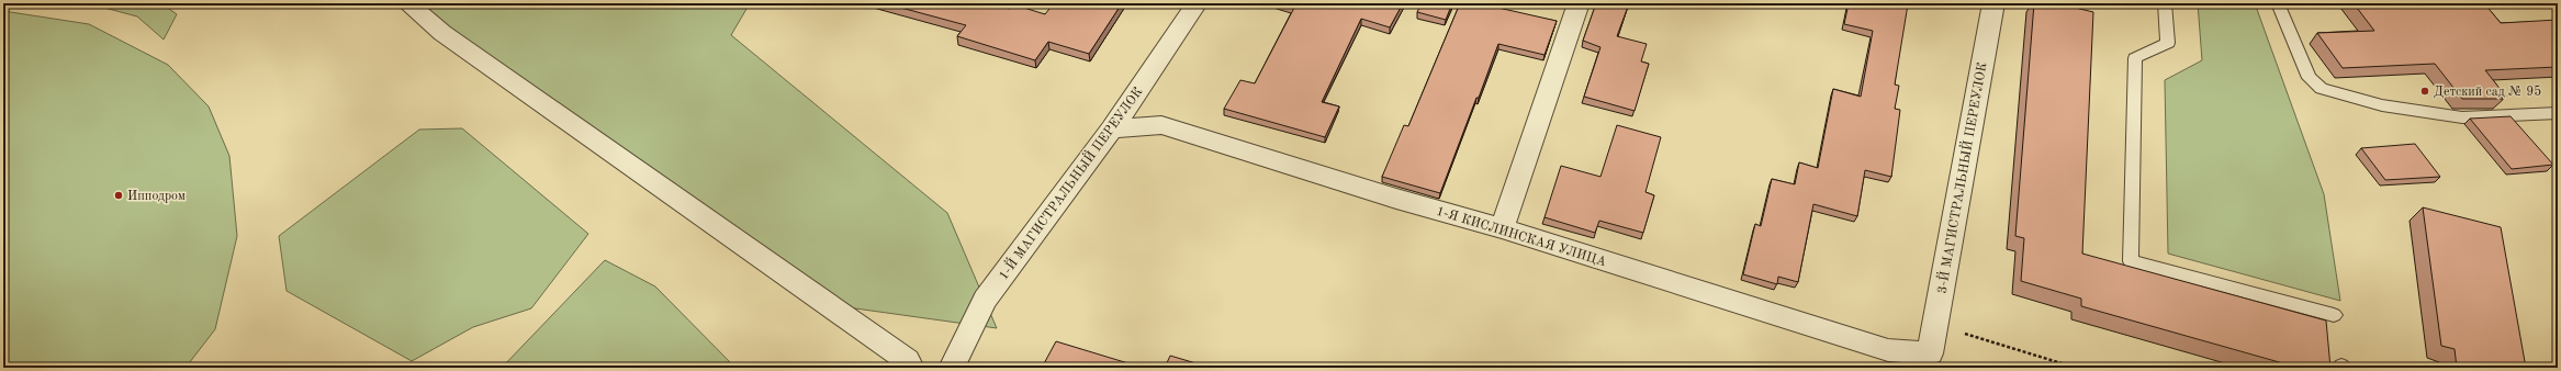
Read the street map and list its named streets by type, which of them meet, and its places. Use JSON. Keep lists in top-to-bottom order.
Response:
{
  "streets": {
    "street": ["3-Й МАГИСТРАЛЬНЫЙ ПЕРЕУЛОК", "1-Й МАГИСТРАЛЬНЫЙ ПЕРЕУЛОК", "1-Я КИСЛИНСКАЯ УЛИЦА"]
  },
  "crossings": [
    ["3-Й МАГИСТРАЛЬНЫЙ ПЕРЕУЛОК", "1-Я КИСЛИНСКАЯ УЛИЦА"],
    ["1-Й МАГИСТРАЛЬНЫЙ ПЕРЕУЛОК", "1-Я КИСЛИНСКАЯ УЛИЦА"]
  ],
  "places": ["Детский сад № 95", "Ипподром"]
}
